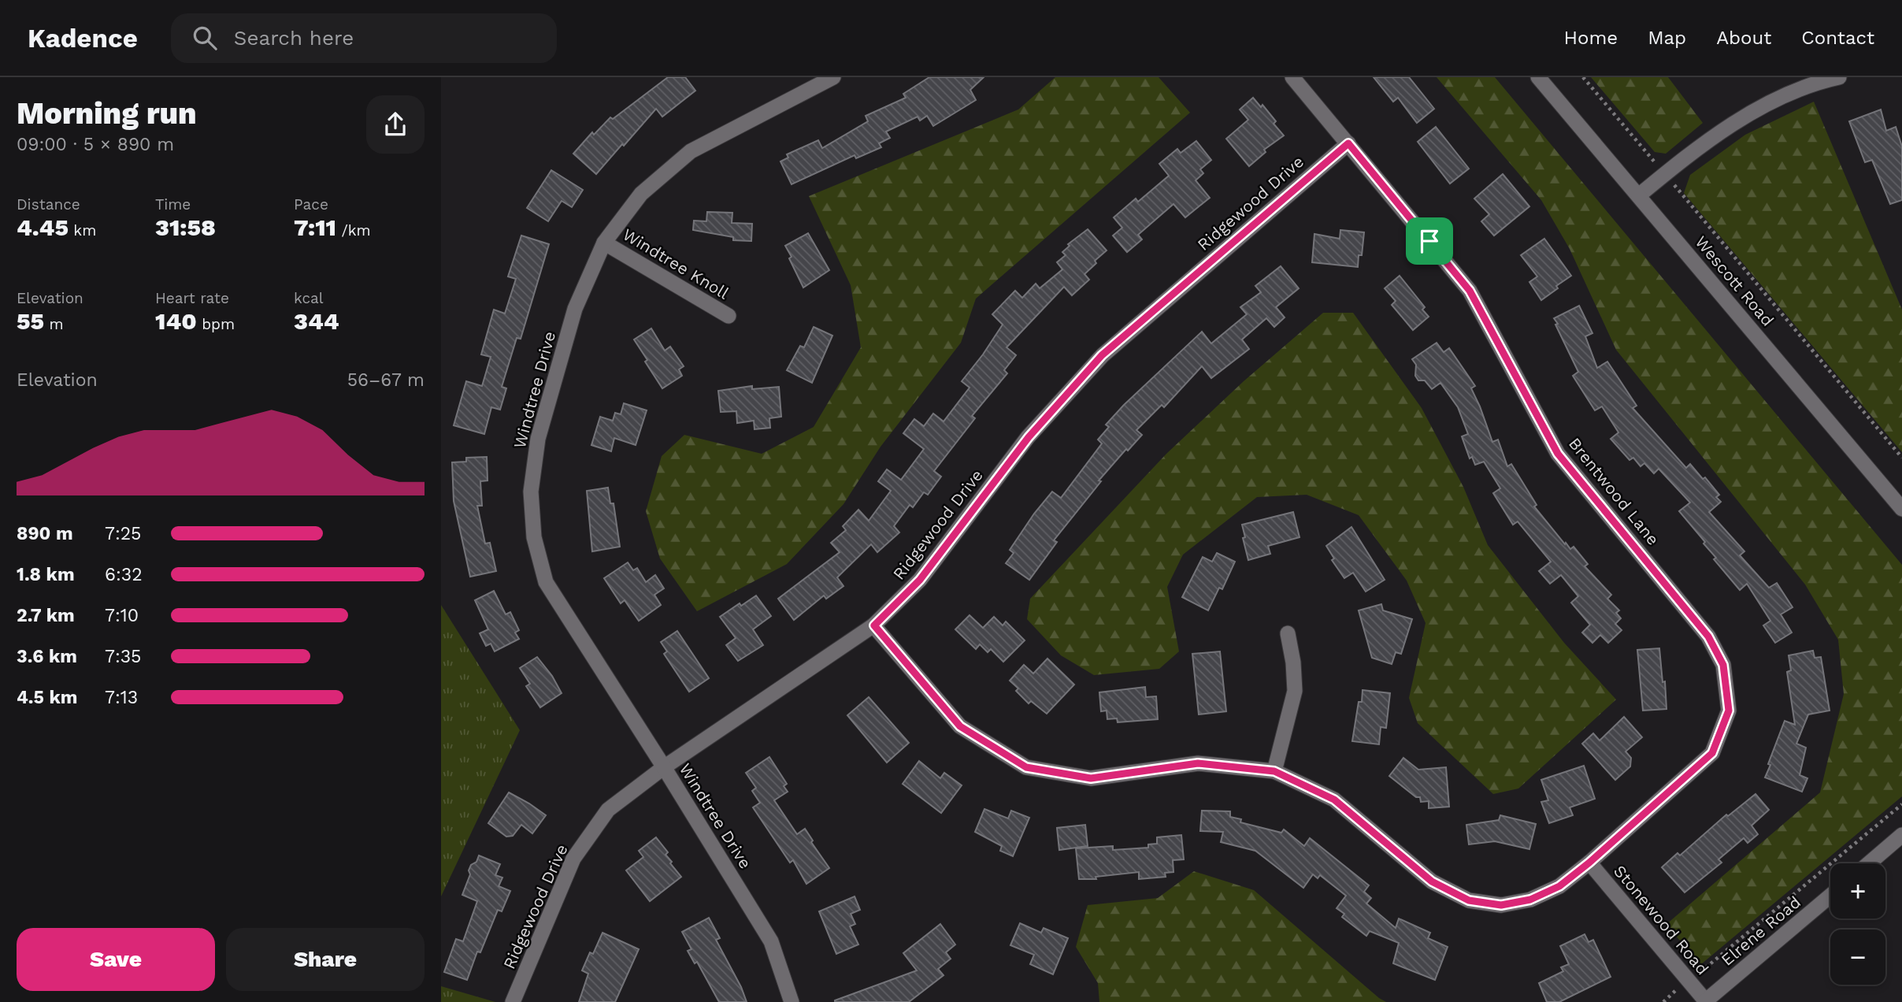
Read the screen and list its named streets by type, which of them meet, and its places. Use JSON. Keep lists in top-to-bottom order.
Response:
{
  "streets": {
    "street": [
      "Ridgewood Drive",
      "Windtree Knoll",
      "Wescott Road",
      "Windtree Drive",
      "Brentwood Lane",
      "Stonewood Road",
      "Elrene Road"
    ]
  },
  "crossings": [
    ["Ridgewood Drive", "Windtree Drive"],
    ["Ridgewood Drive", "Brentwood Lane"],
    ["Ridgewood Drive", "Stonewood Road"],
    ["Windtree Knoll", "Windtree Drive"],
    ["Brentwood Lane", "Stonewood Road"],
    ["Stonewood Road", "Elrene Road"]
  ],
  "page": {
    "header": "Kadence",
    "search": "Search here",
    "nav": [
      "Home",
      "Map",
      "About",
      "Contact"
    ],
    "heading": ["Morning run", "09:00 · 5 × 890 m"],
    "stats": [
      ["Distance", "4.45 km"],
      ["Time", "31:58"],
      ["Pace", "7:11 /km"],
      ["Elevation", "55 m"],
      ["Heart rate", "140 bpm"],
      ["kcal", "344"]
    ],
    "chart": ["Elevation", "56–67 m"],
    "list": [
      {
        "name": "890 m",
        "note": "7:25"
      },
      {
        "name": "1.8 km",
        "note": "6:32"
      },
      {
        "name": "2.7 km",
        "note": "7:10"
      },
      {
        "name": "3.6 km",
        "note": "7:35"
      },
      {
        "name": "4.5 km",
        "note": "7:13"
      }
    ],
    "map_buttons": ["+", "−"],
    "buttons": ["Save", "Share"]
  }
}
